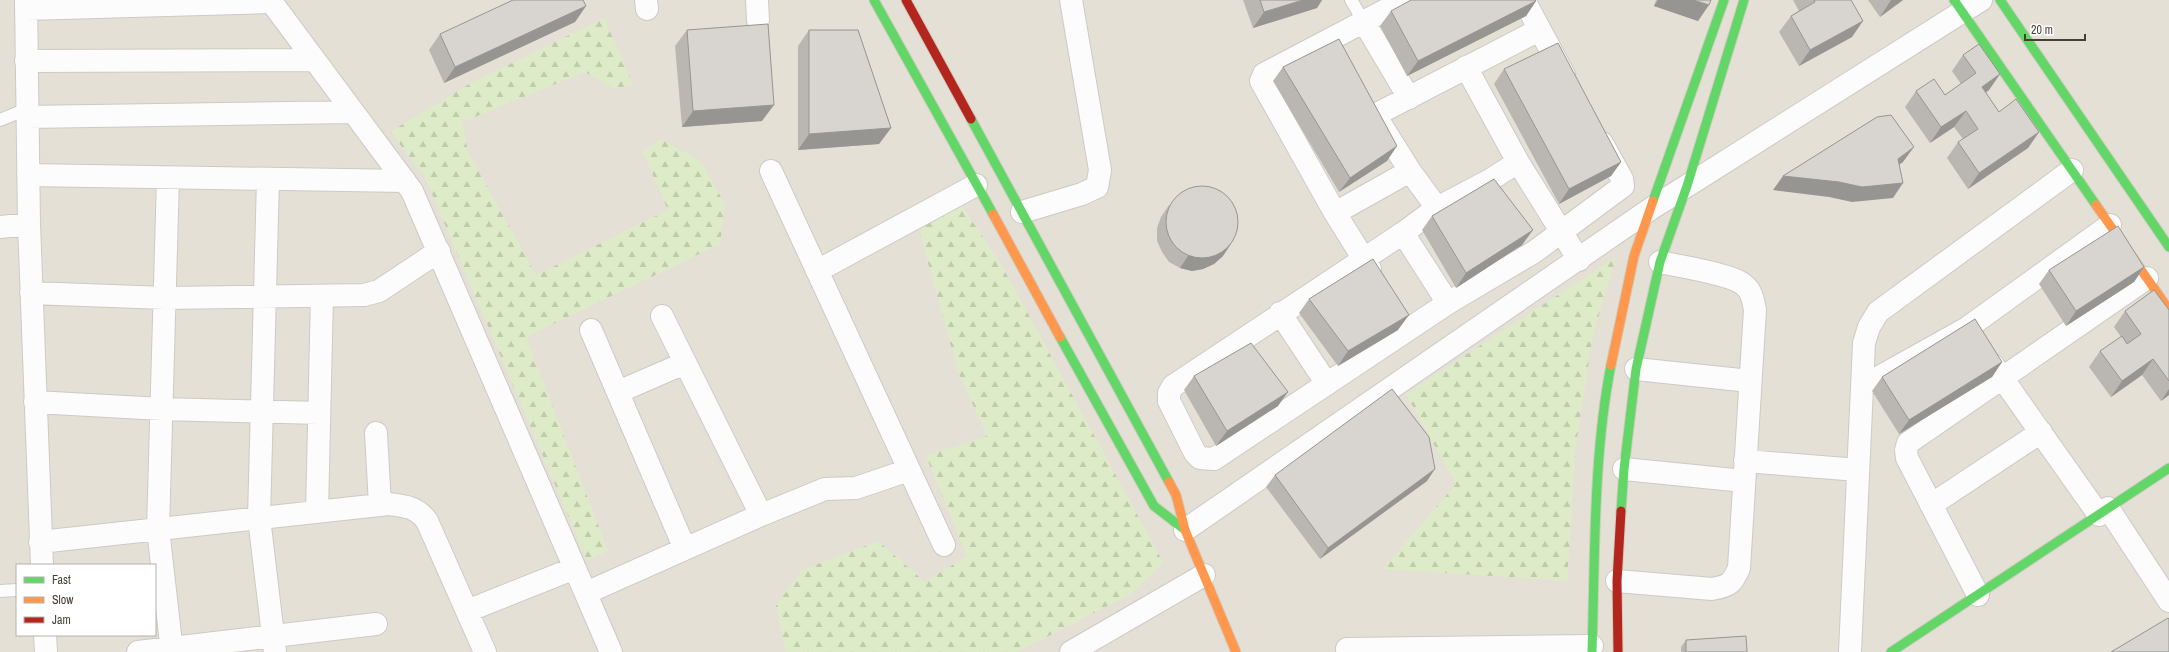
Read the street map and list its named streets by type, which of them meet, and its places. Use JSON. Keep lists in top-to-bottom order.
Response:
{
  "legend": ["Fast", "Slow", "Jam"],
  "scale_bar": "20 m"
}
